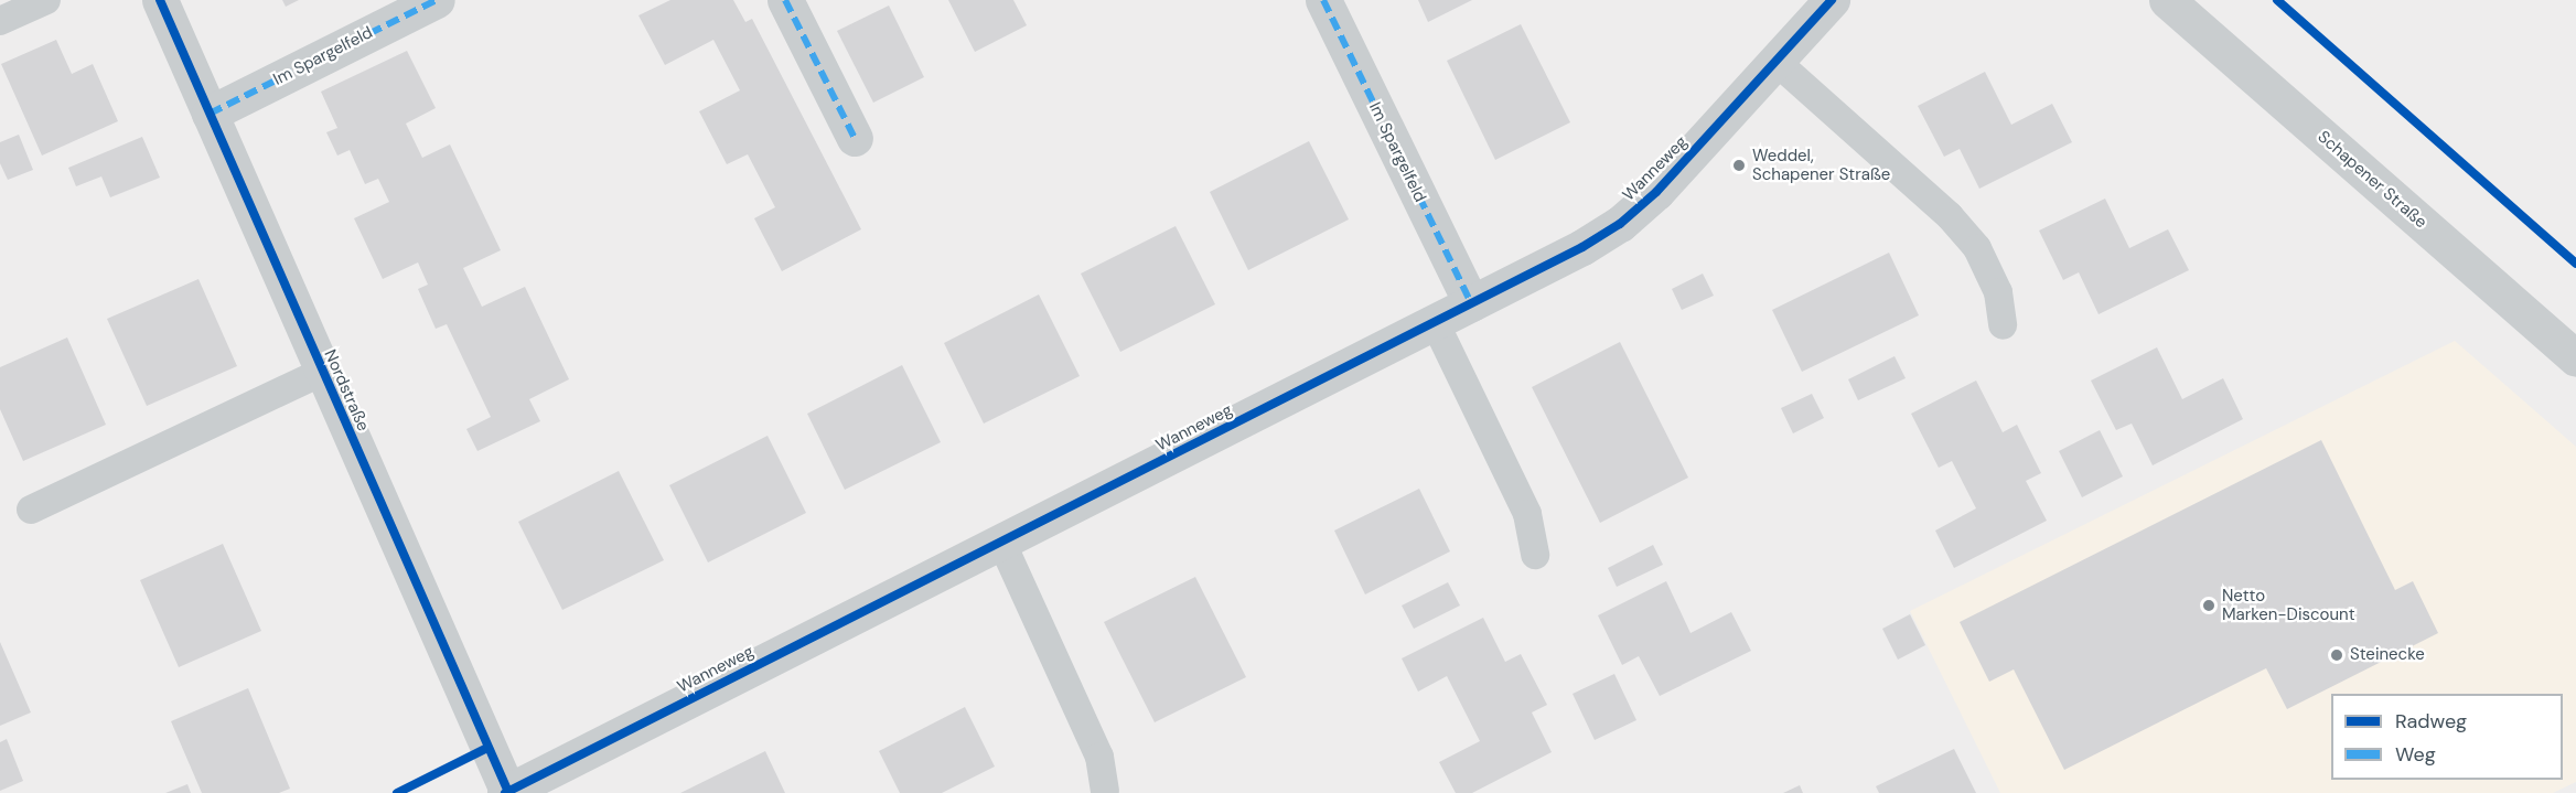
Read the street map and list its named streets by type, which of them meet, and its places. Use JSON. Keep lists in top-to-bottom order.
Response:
{
  "streets": {
    "street": [
      "Im Spargelfeld",
      "Wanneweg",
      "Schapener Straße",
      "Nordstraße"
    ]
  },
  "crossings": [
    ["Im Spargelfeld", "Wanneweg"],
    ["Im Spargelfeld", "Nordstraße"],
    ["Wanneweg", "Nordstraße"]
  ],
  "places": ["Weddel, Schapener Straße", "Netto Marken-Discount", "Steinecke"],
  "legend": ["Radweg", "Weg"]
}
